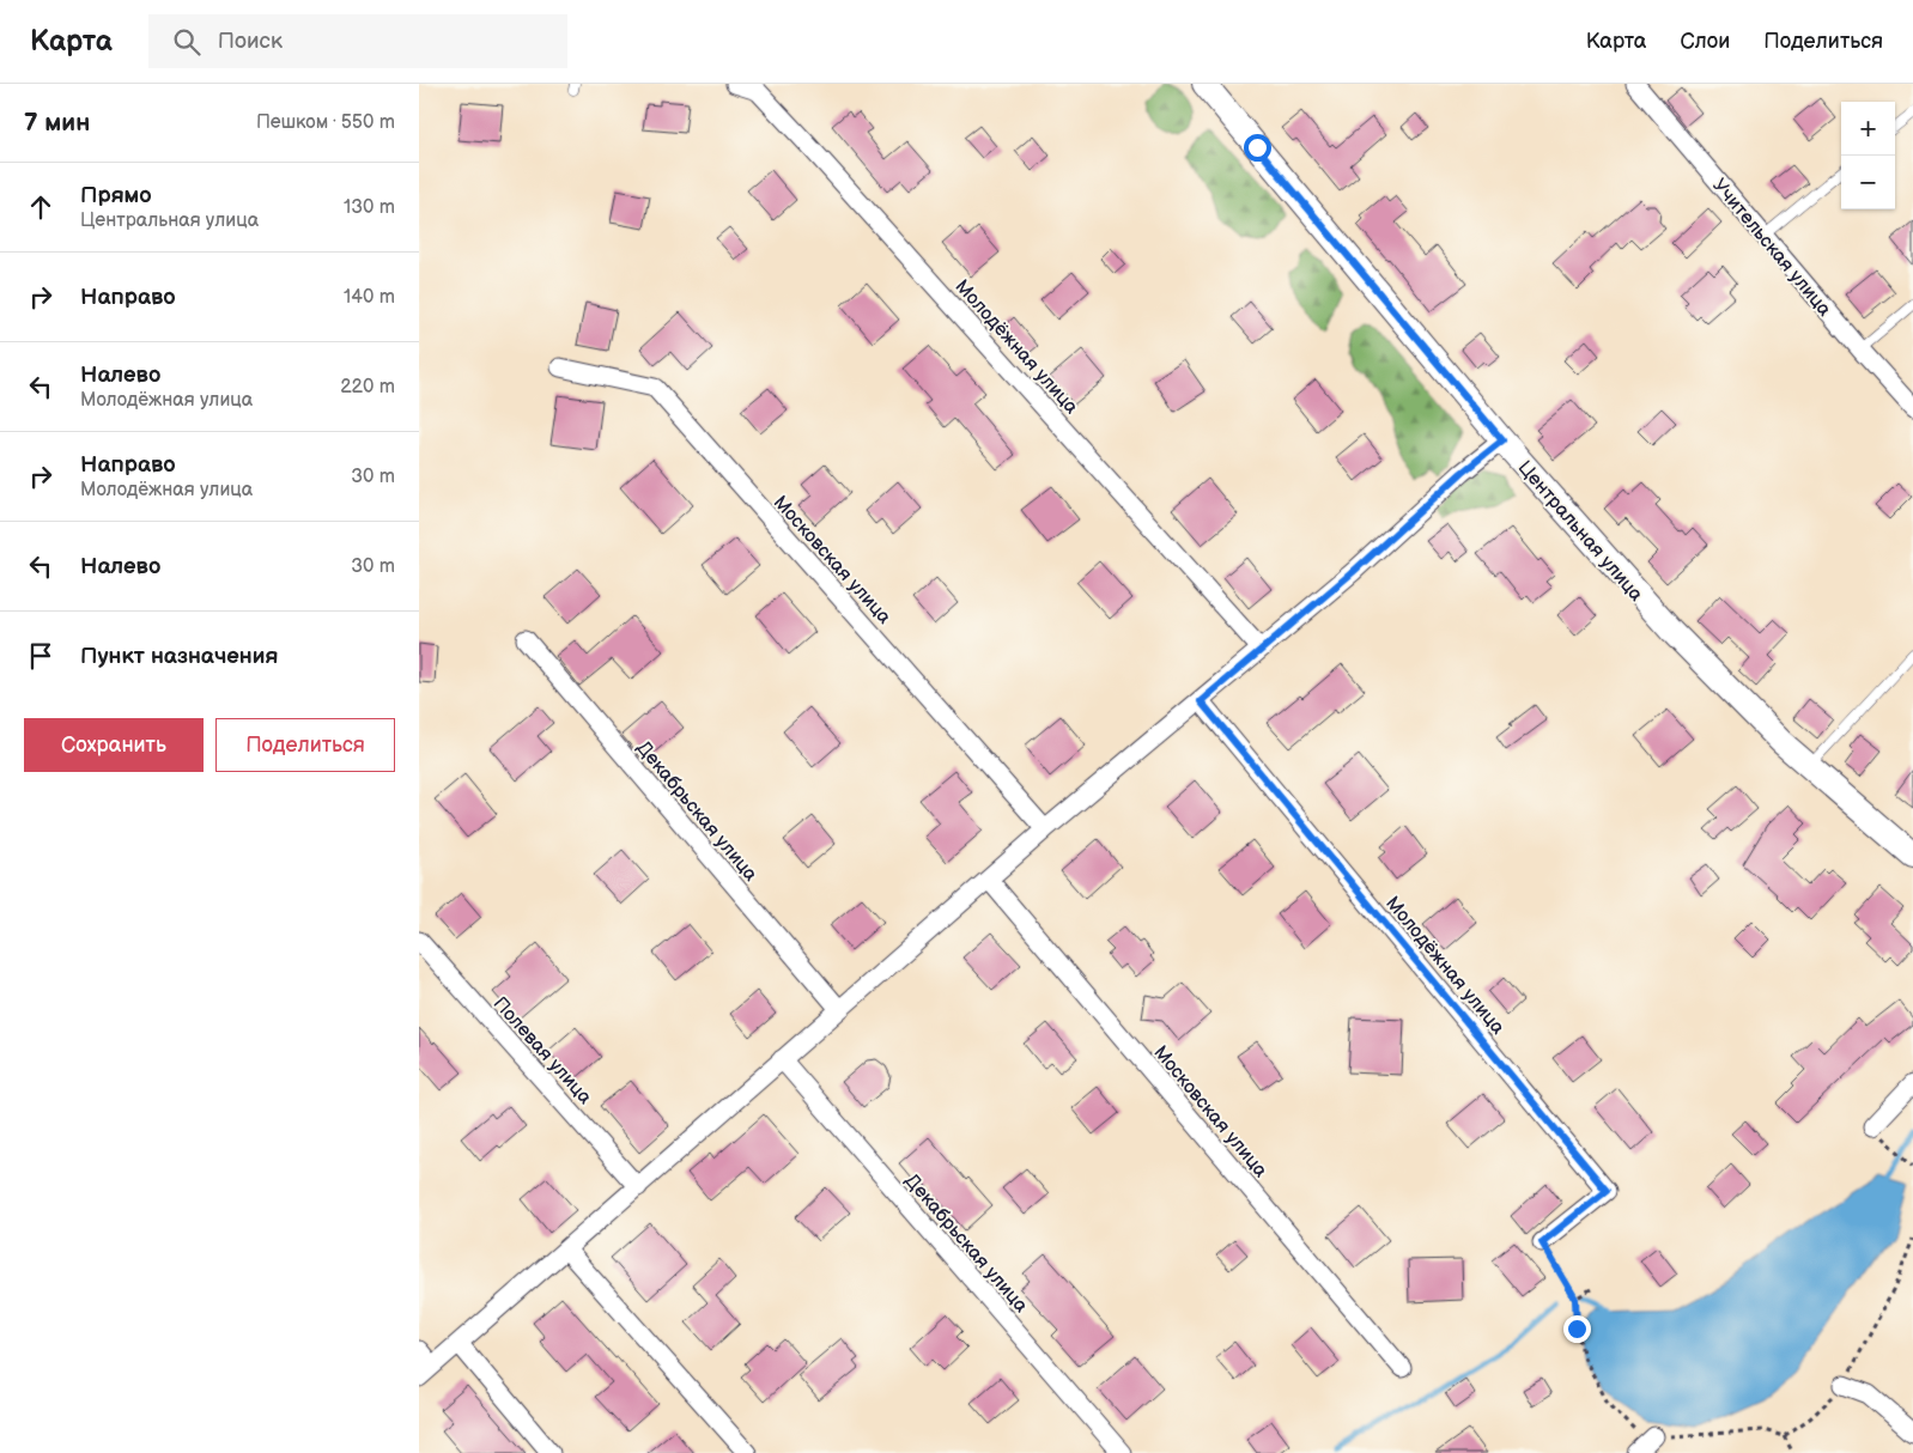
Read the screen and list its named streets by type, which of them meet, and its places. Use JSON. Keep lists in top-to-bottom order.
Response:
{
  "streets": {
    "street": [
      "Учительская улица",
      "Молодёжная улица",
      "Центральная улица",
      "Московская улица",
      "Декабрьская улица",
      "Полевая улица"
    ]
  },
  "page": {
    "header": "Карта",
    "search": "Поиск",
    "nav": ["Карта", "Слои", "Поделиться"],
    "heading": ["7 мин", "Пешком · 550 m"],
    "map_buttons": ["+", "−"],
    "list": [
      ["Прямо", "Центральная улица", "130 m"],
      ["Направо", "140 m"],
      ["Налево", "Молодёжная улица", "220 m"],
      ["Направо", "Молодёжная улица", "30 m"],
      ["Налево", "30 m"],
      "Пункт назначения"
    ],
    "buttons": ["Сохранить", "Поделиться"]
  }
}
